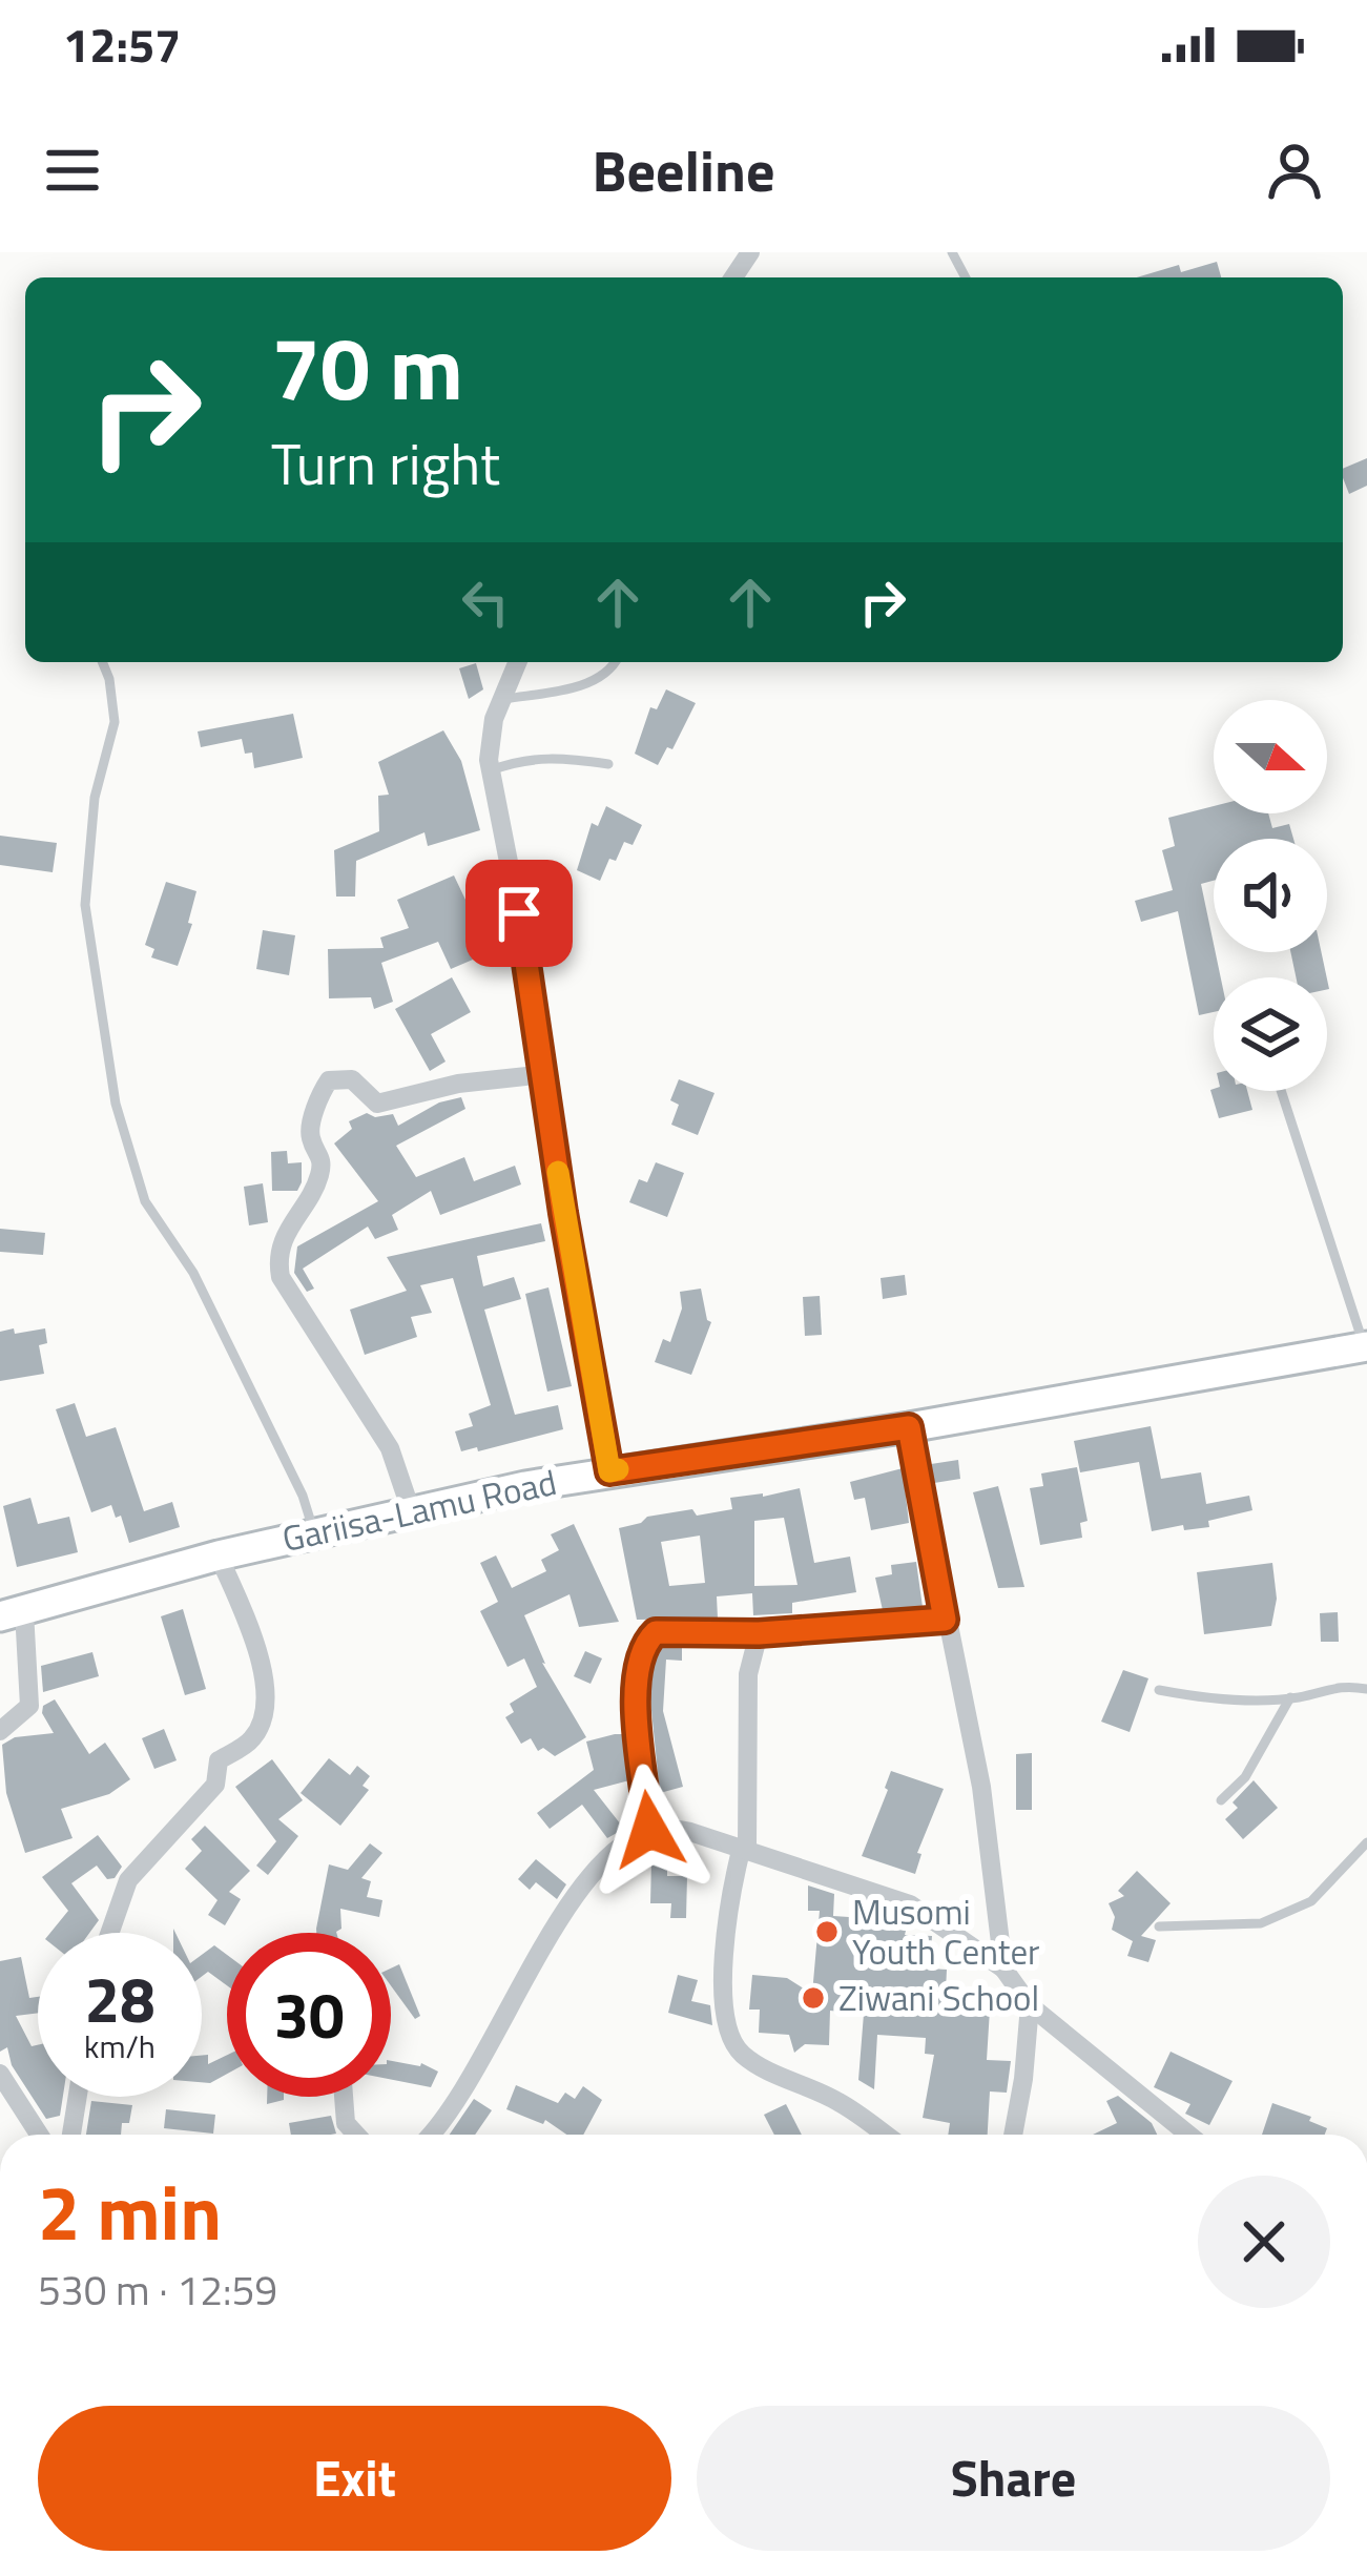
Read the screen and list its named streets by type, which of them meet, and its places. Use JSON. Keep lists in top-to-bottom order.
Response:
{
  "streets": {
    "street": ["Gariisa-Lamu Road"]
  },
  "places": ["Musomi Youth Center", "Ziwani School"],
  "north": "right",
  "page": {
    "status": "12:57",
    "header": "Beeline",
    "turn": ["70 m", "Turn right"],
    "speed": "28 km/h",
    "limit": "30",
    "heading": ["2 min", "530 m · 12:59"],
    "buttons": ["Exit", "Share"]
  }
}
